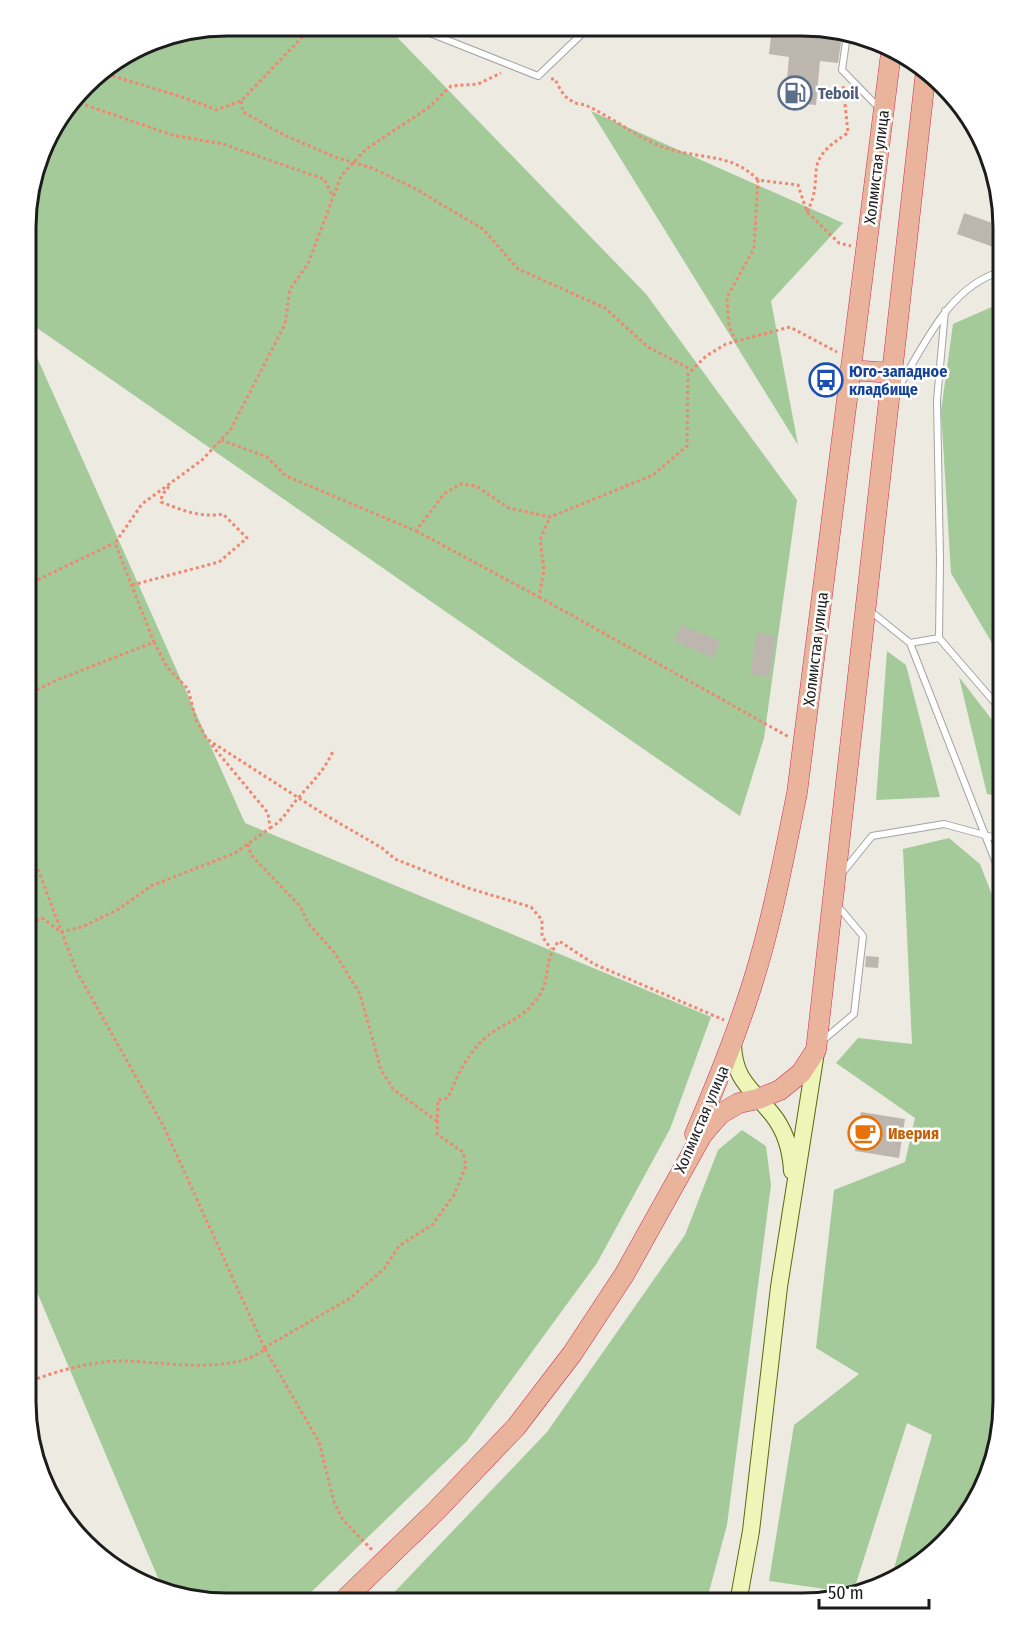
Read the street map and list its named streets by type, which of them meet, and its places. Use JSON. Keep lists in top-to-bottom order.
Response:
{
  "streets": {
    "highway": ["Холмистая улица"]
  },
  "places": {
    "fuel station": ["Teboil"],
    "bus stop": ["Юго-западное кладбище"],
    "cafe": ["Иверия"]
  },
  "scale_bar": "50 m"
}
